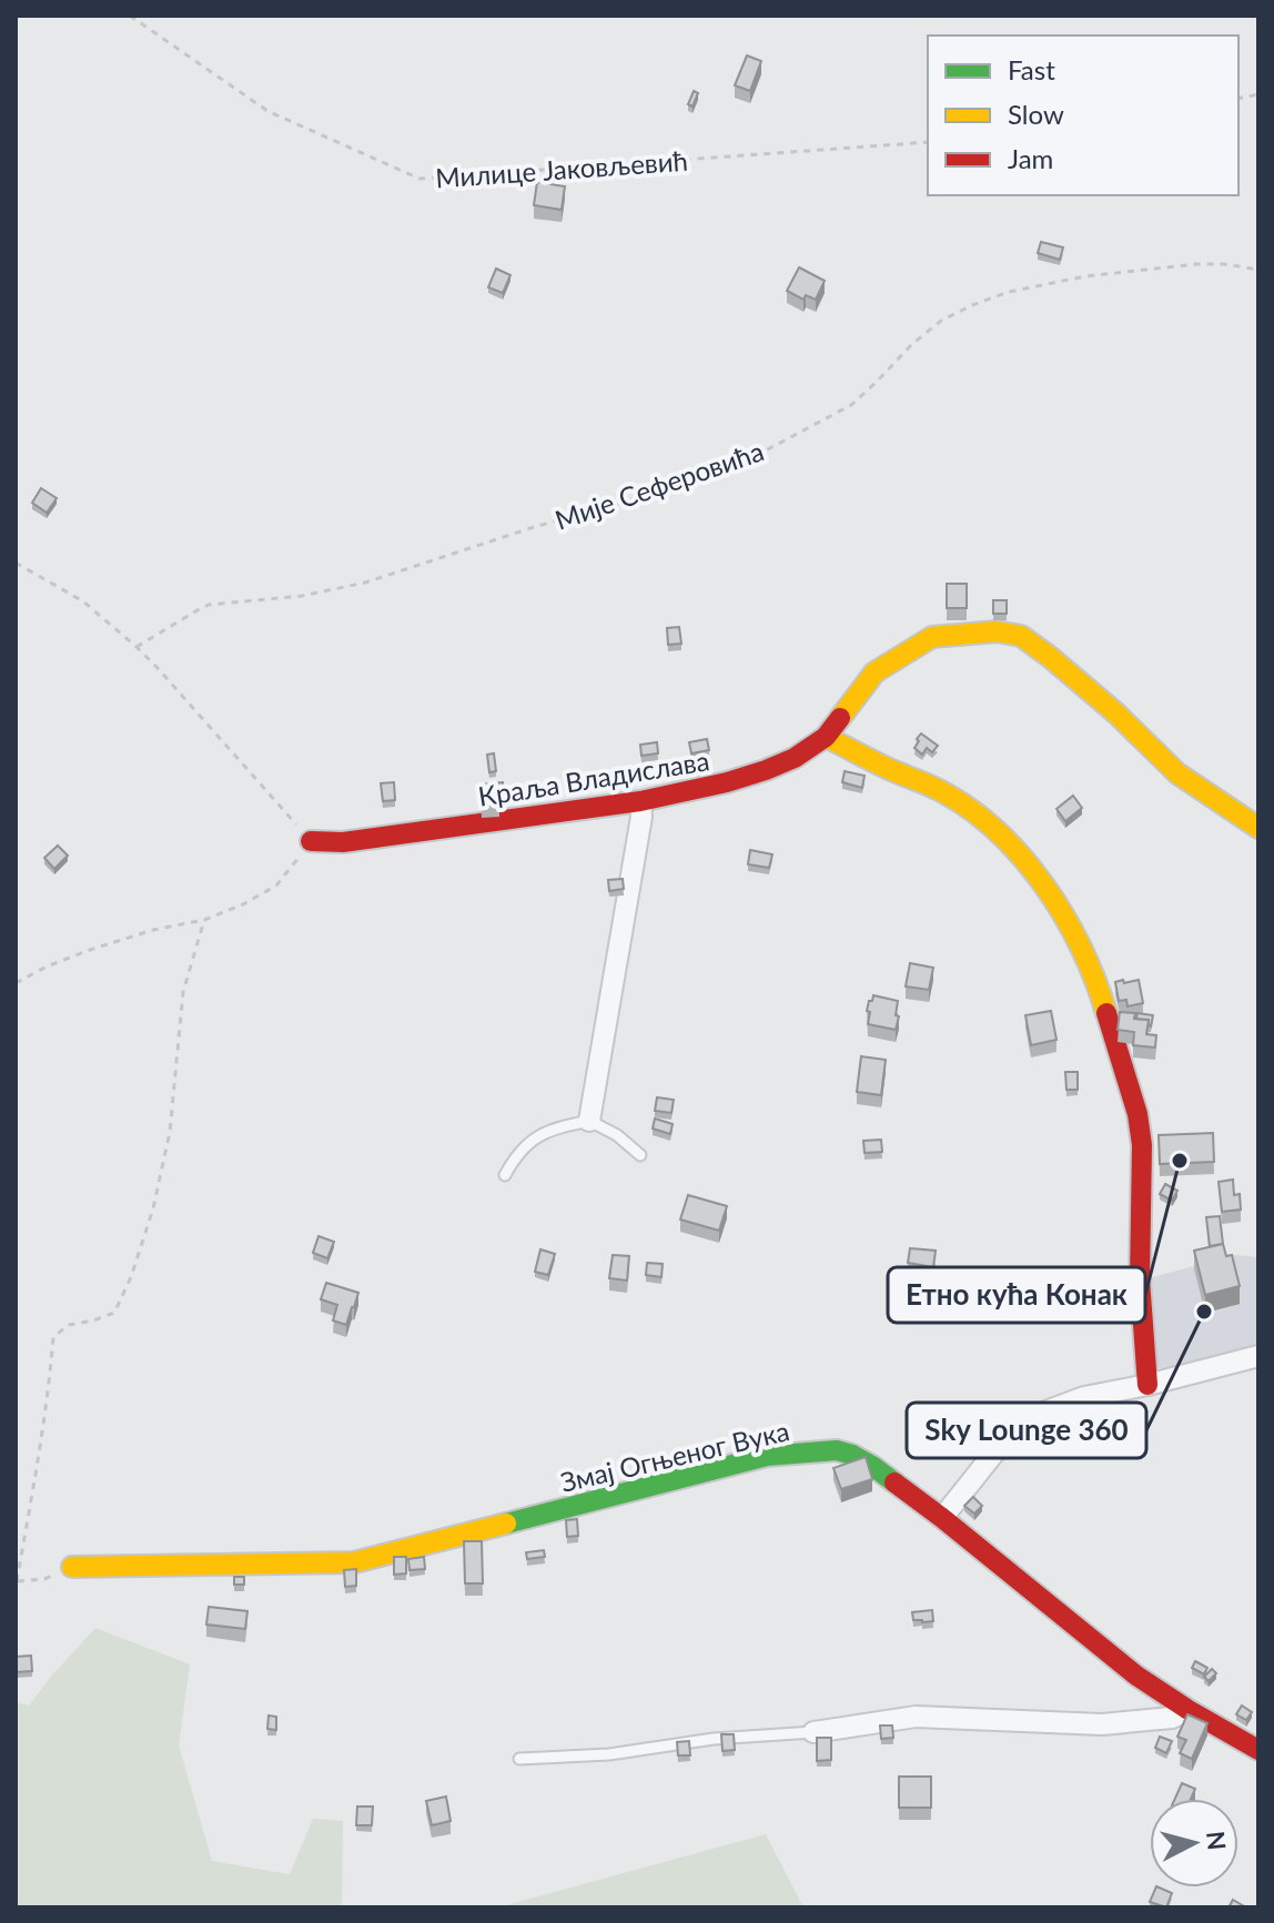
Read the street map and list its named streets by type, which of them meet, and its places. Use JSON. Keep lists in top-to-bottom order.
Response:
{
  "streets": {
    "street": ["Краља Владислава", "Змај Огњеног Вука"],
    "path": ["Милице Јаковљевић", "Мије Сеферовића"]
  },
  "places": ["Етно кућа Конак", "Sky Lounge 360"],
  "legend": ["Fast", "Slow", "Jam"],
  "north": "right"
}
